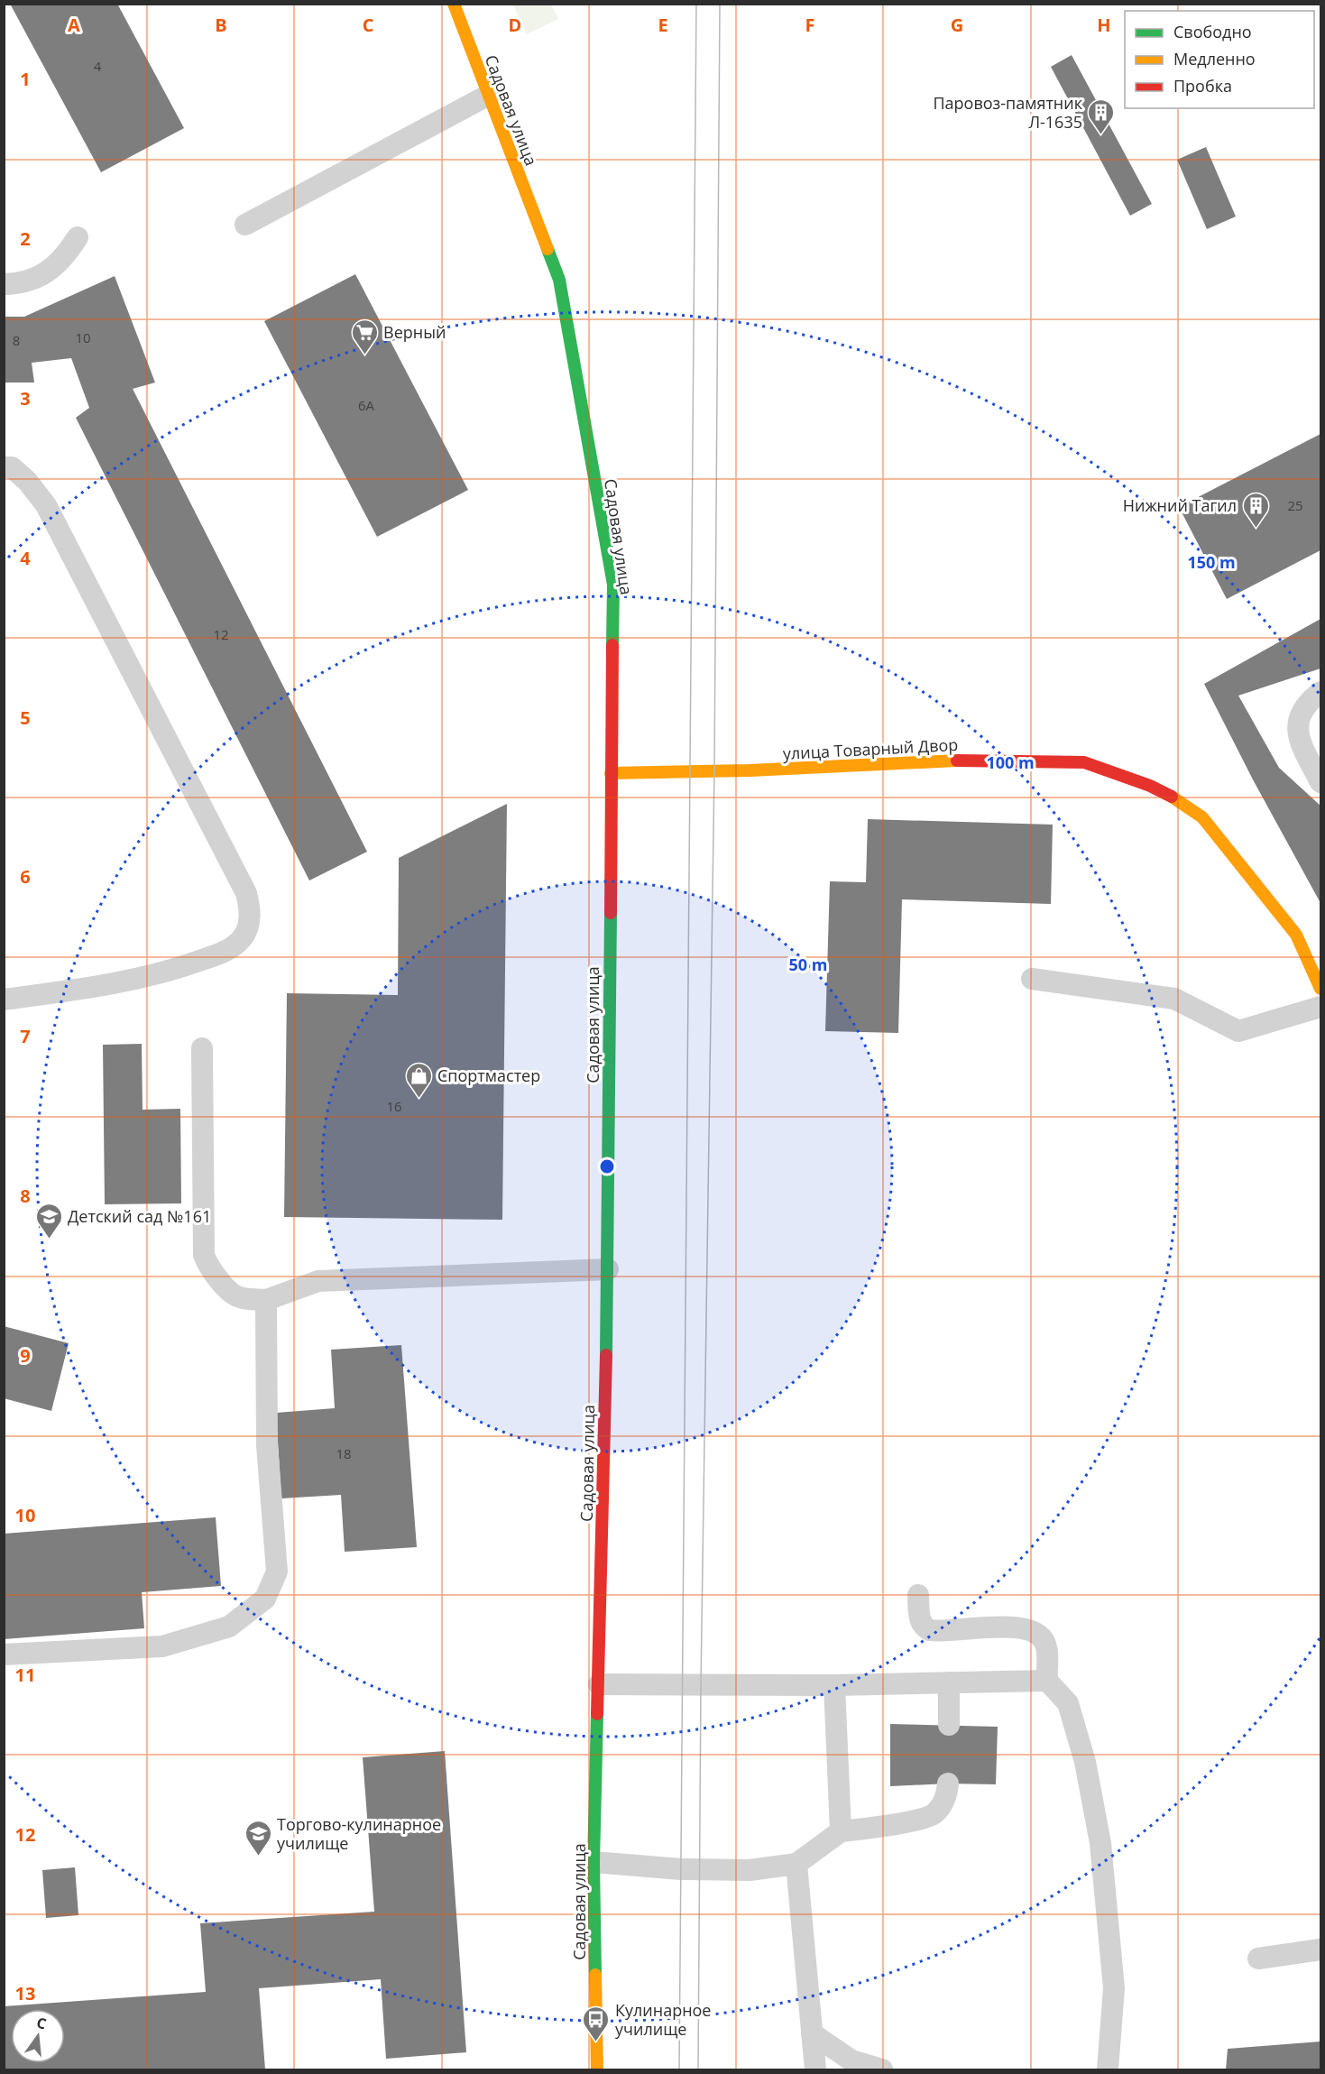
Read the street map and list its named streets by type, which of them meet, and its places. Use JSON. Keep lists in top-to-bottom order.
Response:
{
  "streets": {
    "main road": ["Садовая улица", "улица Товарный Двор"]
  },
  "crossings": [
    ["Садовая улица", "улица Товарный Двор"]
  ],
  "places": {
    "building": ["Паровоз-памятник Л-1635", "Нижний Тагил"],
    "supermarket": ["Верный"],
    "shop": ["Спортмастер"],
    "school or university": ["Детский сад №161", "Торгово-кулинарное училище"],
    "bus stop": ["Кулинарное училище"]
  },
  "house_numbers": [
    "4",
    "10",
    "8",
    "6А",
    "25",
    "12",
    "16",
    "18"
  ],
  "legend": ["Свободно", "Медленно", "Пробка"],
  "north": "top",
  "grid": {
    "columns": [
      "A",
      "B",
      "C",
      "D",
      "E",
      "F",
      "G",
      "H"
    ],
    "rows": [
      "1",
      "2",
      "3",
      "4",
      "5",
      "6",
      "7",
      "8",
      "9",
      "10",
      "11",
      "12",
      "13"
    ]
  },
  "rings": ["150 m", "100 m", "50 m"]
}
